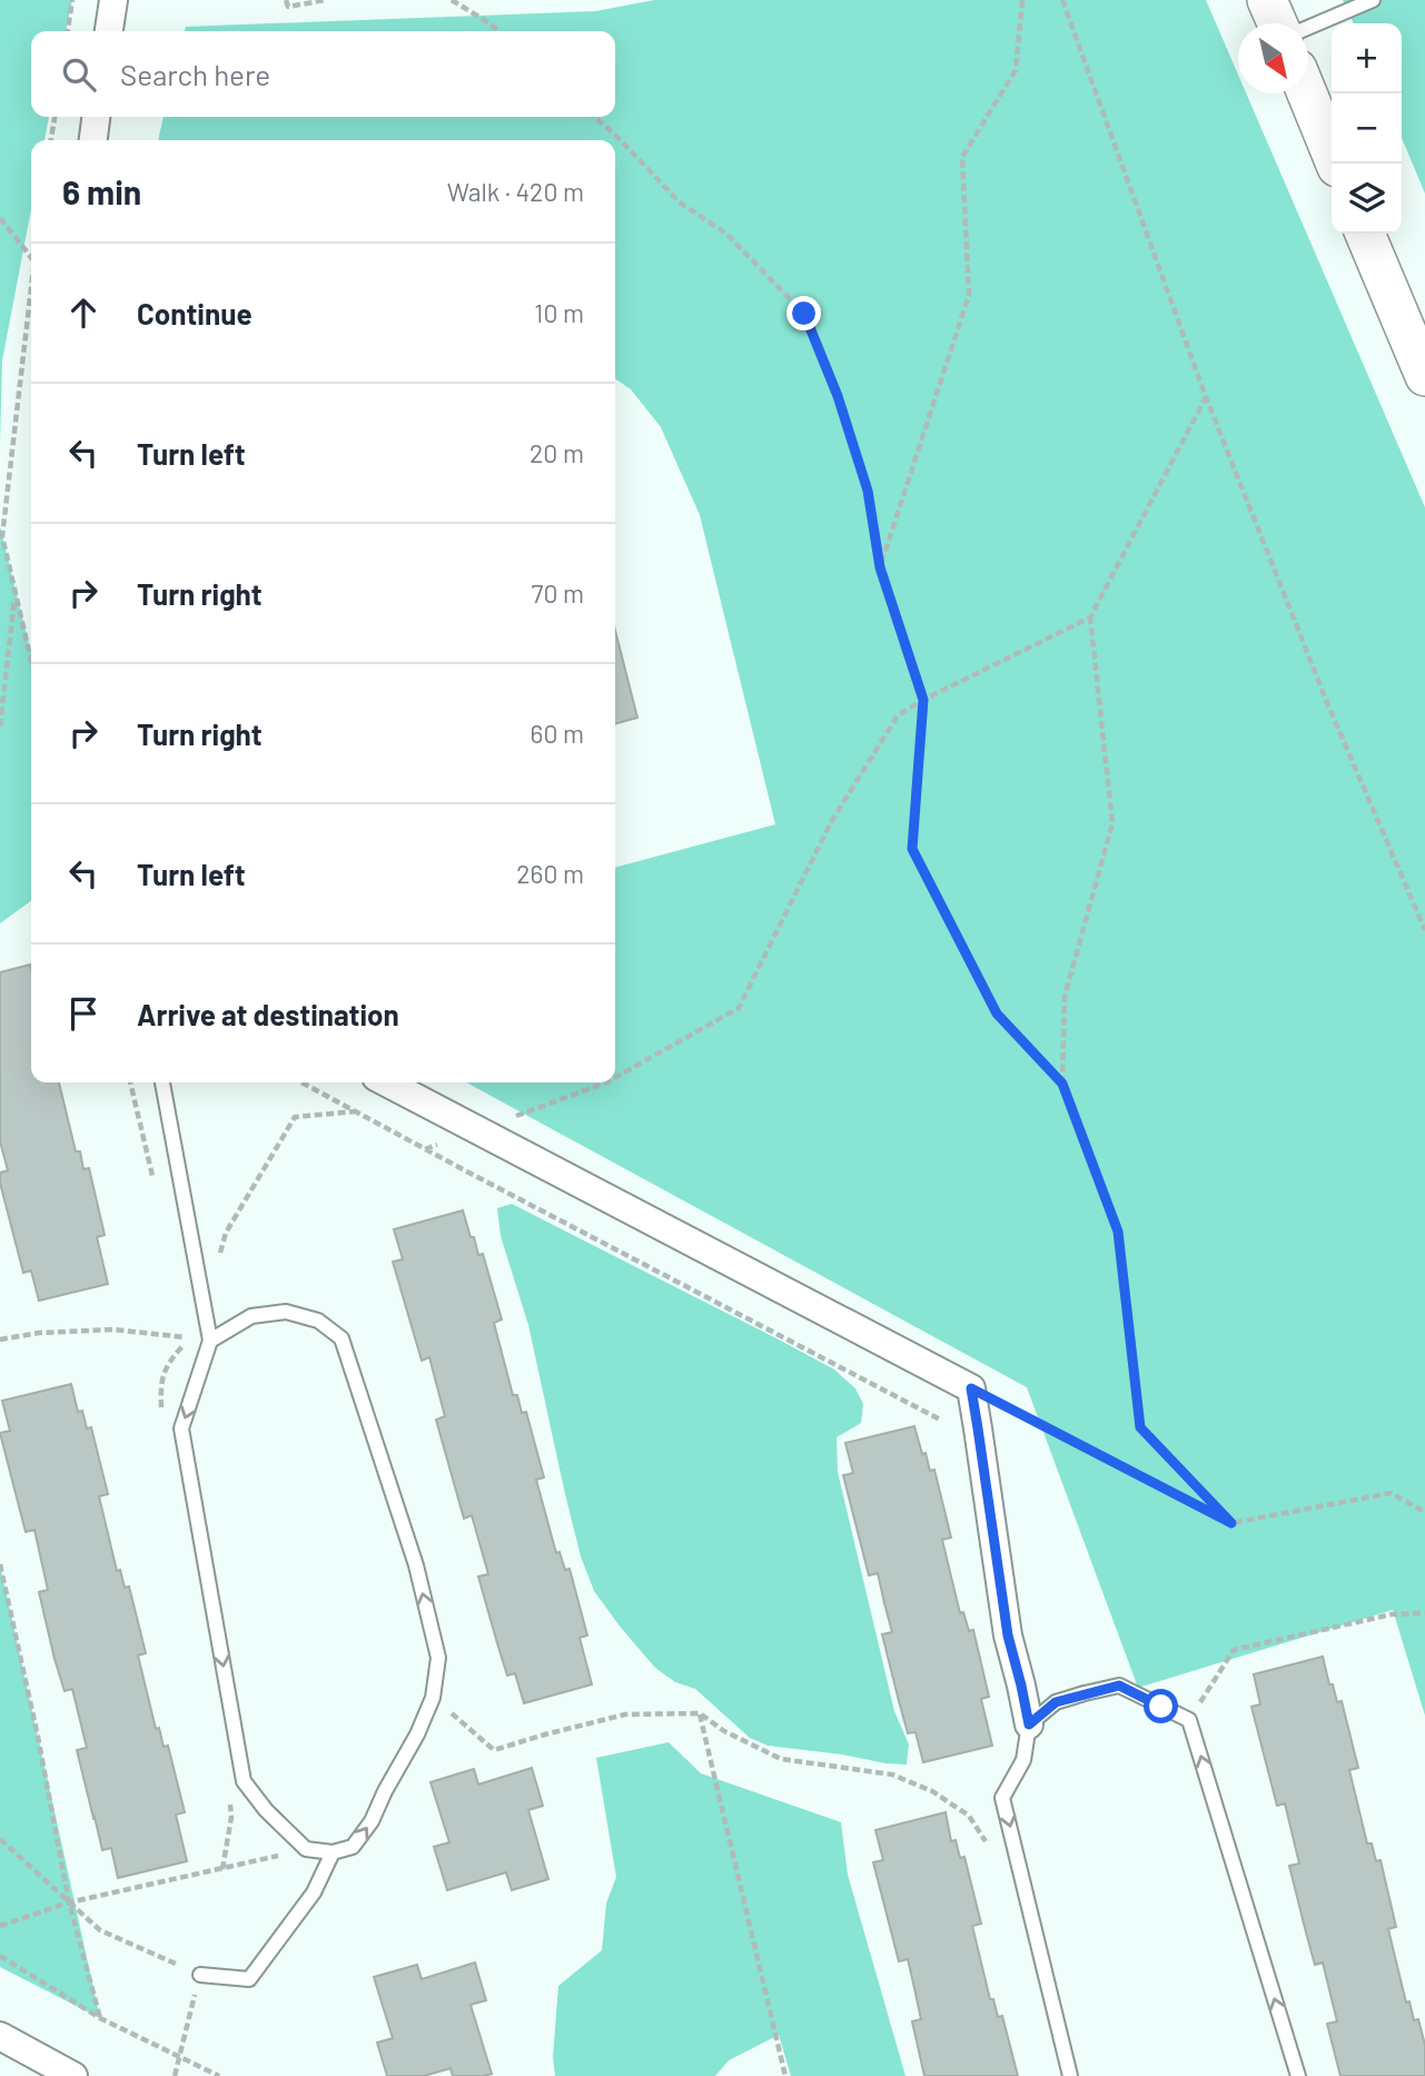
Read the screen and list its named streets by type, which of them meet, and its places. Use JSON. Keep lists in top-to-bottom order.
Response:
{
  "north": "bottom right",
  "page": {
    "map_buttons": ["+", "−"],
    "search": "Search here",
    "heading": ["6 min", "Walk · 420 m"],
    "list": [
      ["Continue", "10 m"],
      ["Turn left", "20 m"],
      ["Turn right", "70 m"],
      ["Turn right", "60 m"],
      ["Turn left", "260 m"],
      "Arrive at destination"
    ]
  }
}
